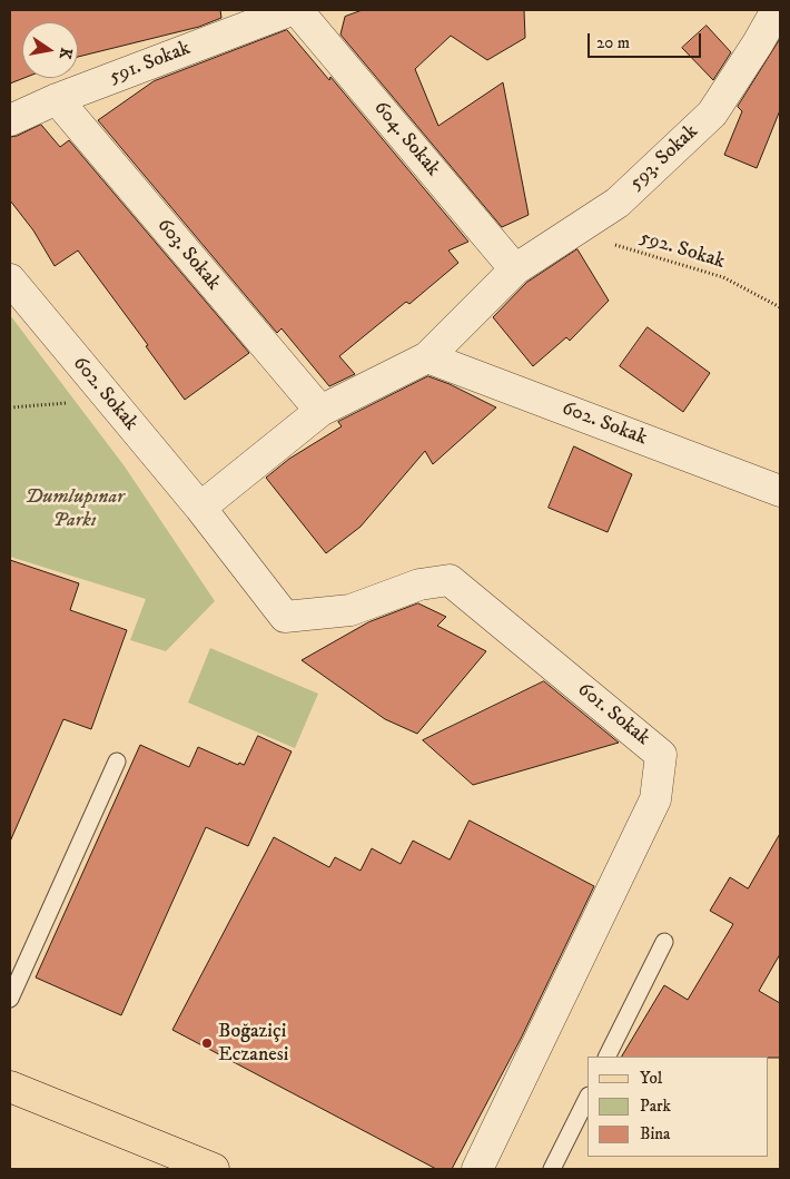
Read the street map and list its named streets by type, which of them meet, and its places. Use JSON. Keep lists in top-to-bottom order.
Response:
{
  "streets": {
    "street": [
      "591. Sokak",
      "604. Sokak",
      "593. Sokak",
      "603. Sokak",
      "602. Sokak",
      "601. Sokak"
    ],
    "path": ["592. Sokak"]
  },
  "crossings": [
    ["591. Sokak", "603. Sokak"],
    ["604. Sokak", "593. Sokak"],
    ["593. Sokak", "592. Sokak"],
    ["593. Sokak", "603. Sokak"],
    ["593. Sokak", "602. Sokak"],
    ["593. Sokak", "601. Sokak"],
    ["602. Sokak", "601. Sokak"]
  ],
  "parks": ["Dumlupınar Parkı"],
  "places": ["Boğaziçi Eczanesi"],
  "legend": ["Yol", "Park", "Bina"],
  "scale_bar": "20 m",
  "north": "right"
}
